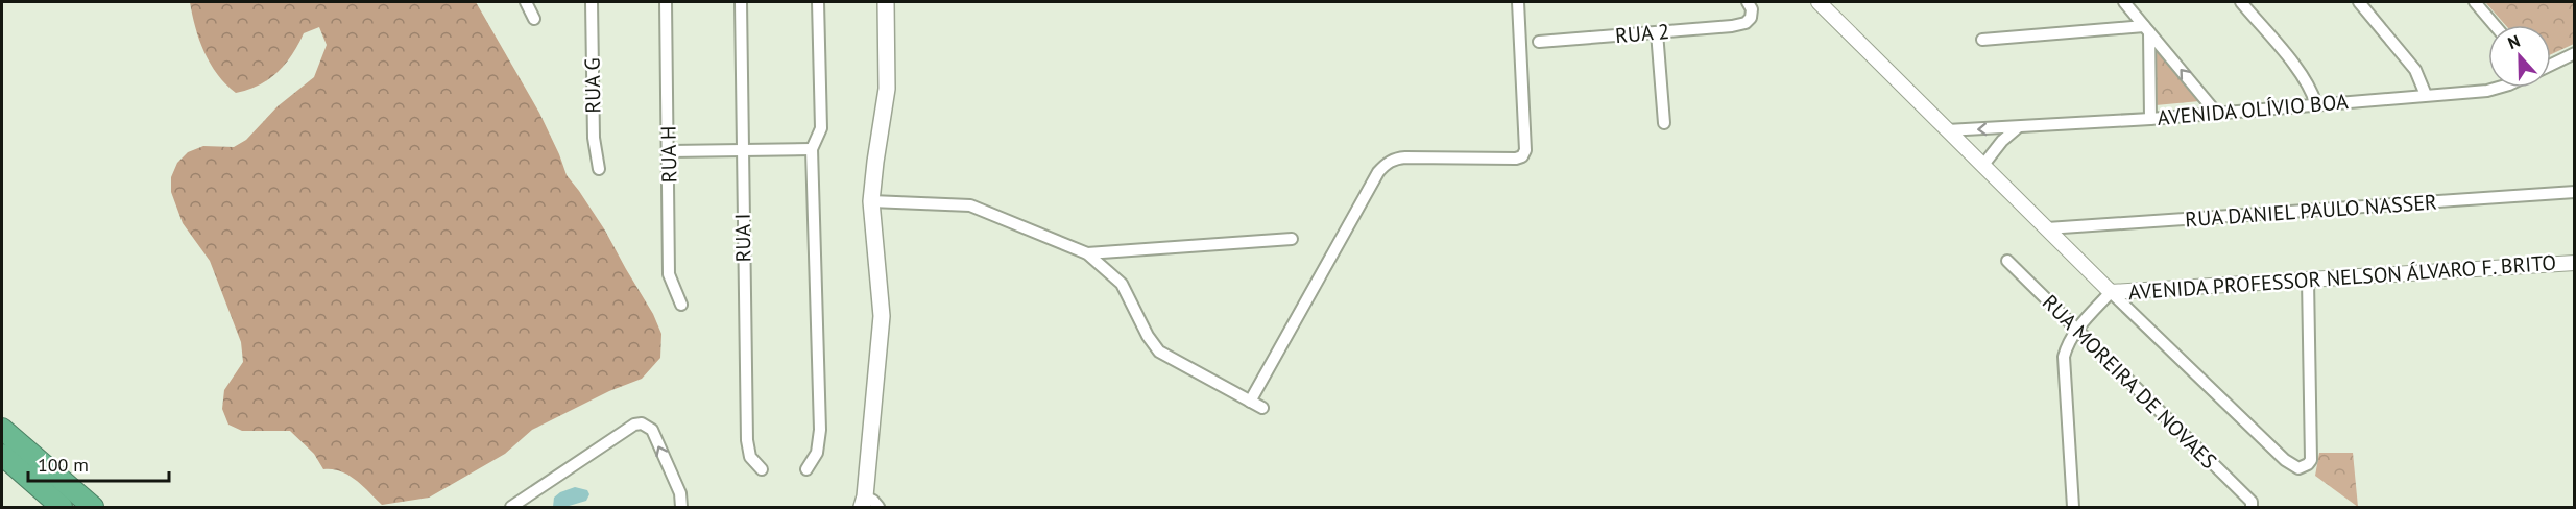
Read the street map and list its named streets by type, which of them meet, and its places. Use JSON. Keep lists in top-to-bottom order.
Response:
{
  "streets": {
    "street": [
      "RUA 2",
      "RUA G",
      "AVENIDA OLÍVIO BOA",
      "RUA H",
      "RUA DANIEL PAULO NASSER",
      "RUA I",
      "AVENIDA PROFESSOR NELSON ÁLVARO F. BRITO",
      "RUA MOREIRA DE NOVAES"
    ]
  },
  "scale_bar": "100 m",
  "north": "top"
}
